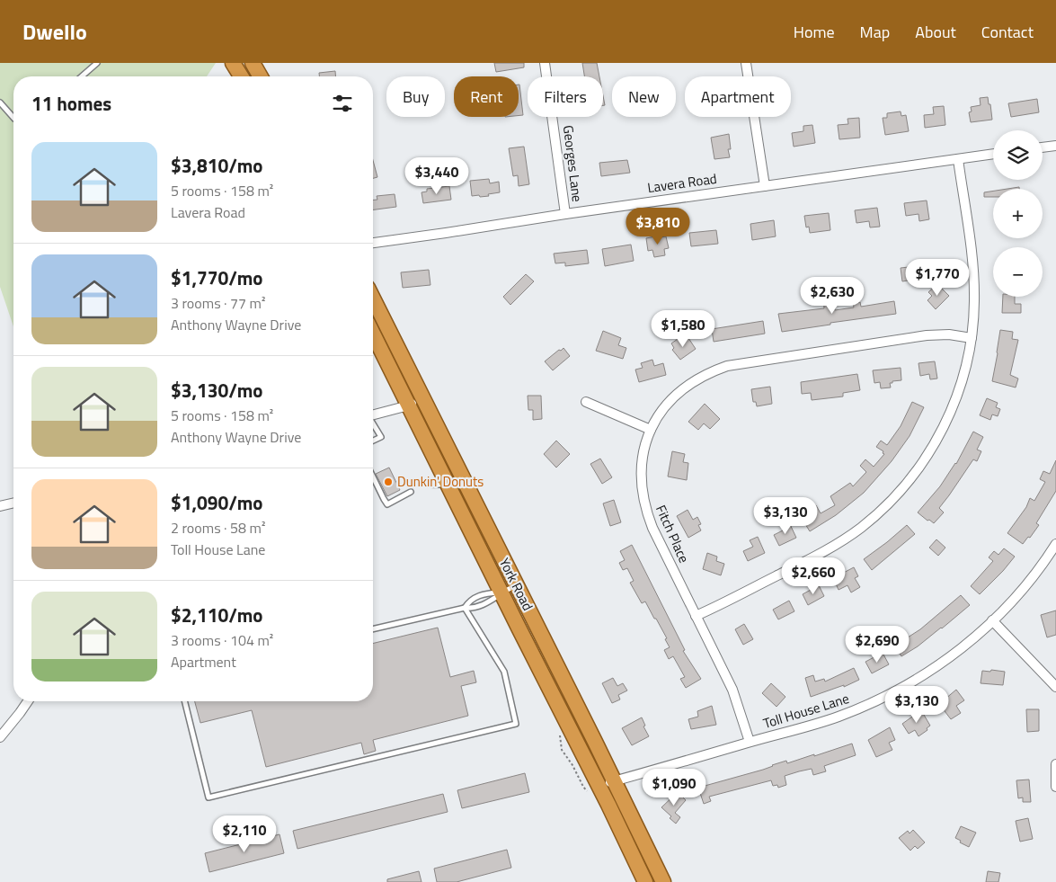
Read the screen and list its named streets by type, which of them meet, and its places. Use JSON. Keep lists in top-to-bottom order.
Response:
{
  "streets": {
    "highway": ["York Road"],
    "street": [
      "Georges Lane",
      "Lavera Road",
      "Fitch Place",
      "Toll House Lane"
    ]
  },
  "crossings": [
    ["Georges Lane", "Lavera Road"],
    ["Fitch Place", "Toll House Lane"],
    ["York Road", "Toll House Lane"]
  ],
  "places": ["Dunkin' Donuts"],
  "page": {
    "header": "Dwello",
    "nav": [
      "Home",
      "Map",
      "About",
      "Contact"
    ],
    "chip": [
      "Buy",
      "Rent",
      "Filters",
      "New",
      "Apartment"
    ],
    "heading": "11 homes",
    "map_buttons": ["+", "−"],
    "list": [
      {
        "name": "$3,810/mo",
        "note": "5 rooms · 158 m² · Lavera Road"
      },
      {
        "name": "$1,770/mo",
        "note": "3 rooms · 77 m² · Anthony Wayne Drive"
      },
      {
        "name": "$3,130/mo",
        "note": "5 rooms · 158 m² · Anthony Wayne Drive"
      },
      {
        "name": "$1,090/mo",
        "note": "2 rooms · 58 m² · Toll House Lane"
      },
      {
        "name": "$2,110/mo",
        "note": "3 rooms · 104 m² · Apartment"
      }
    ],
    "price": [
      "$3,440",
      "$3,810",
      "$1,770",
      "$2,630",
      "$1,580",
      "$3,130",
      "$2,660",
      "$2,690",
      "$3,130",
      "$1,090",
      "$2,110"
    ]
  }
}
